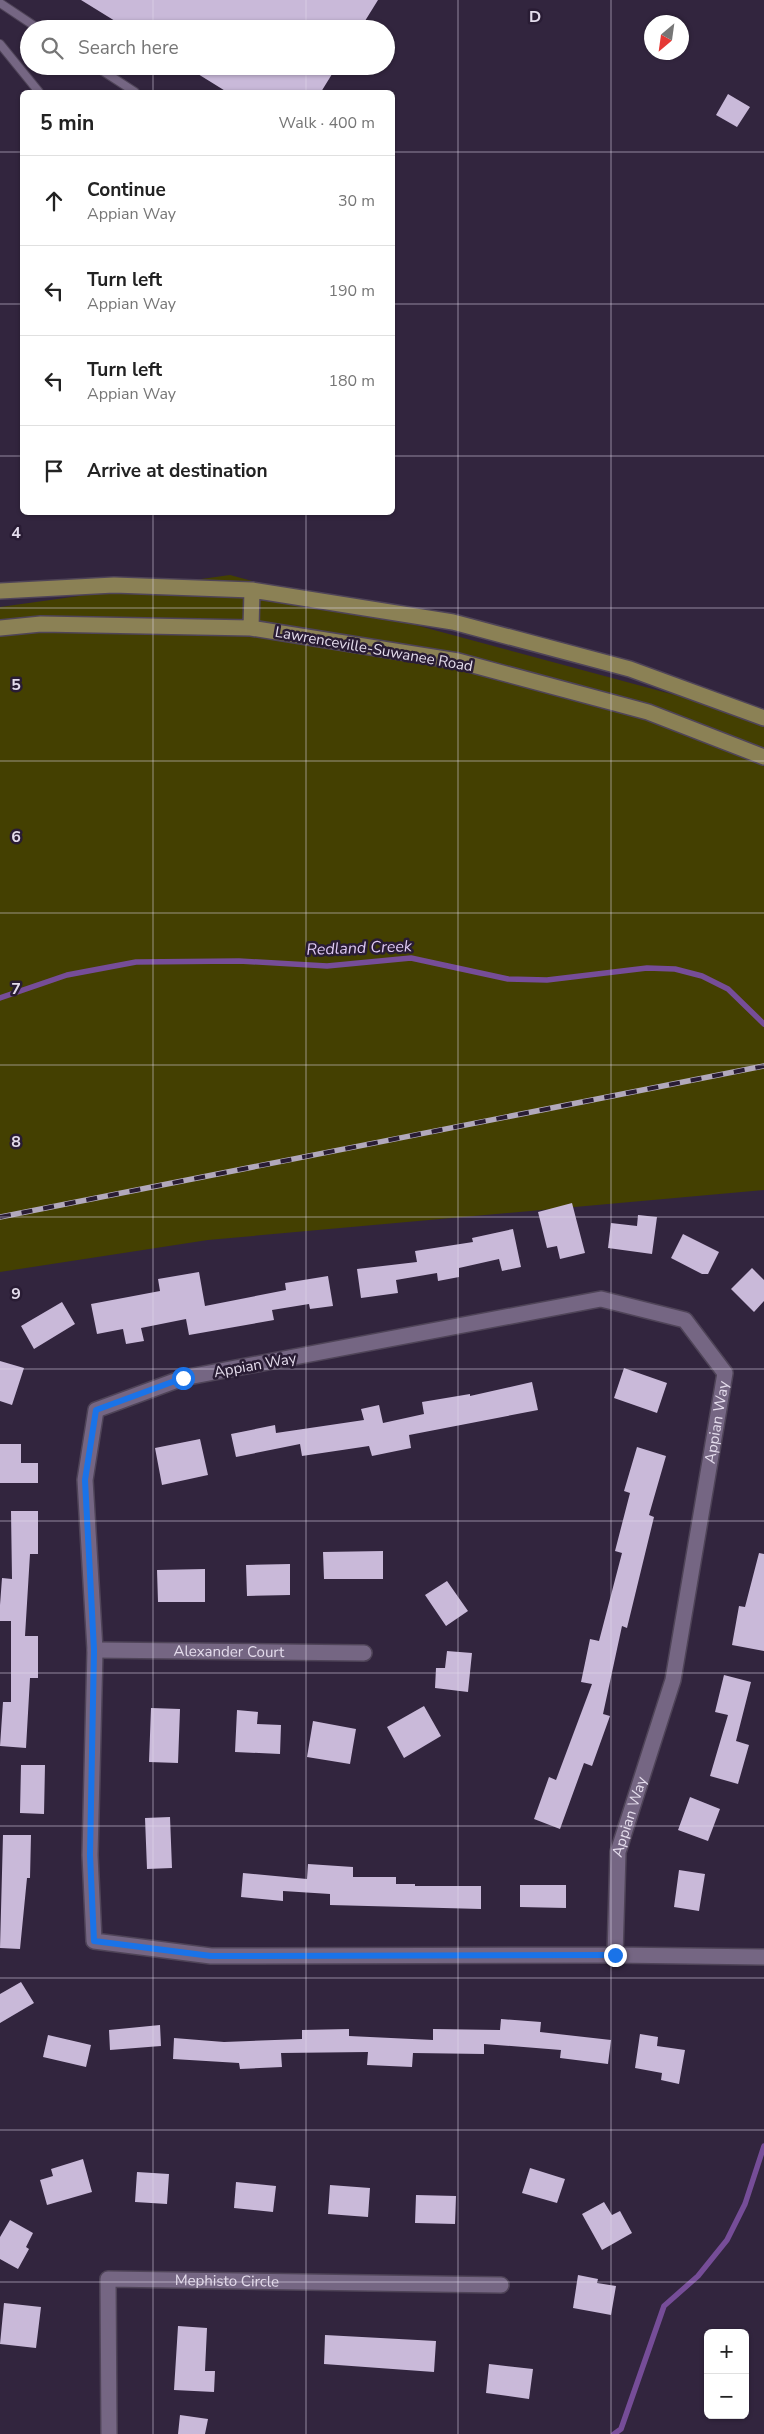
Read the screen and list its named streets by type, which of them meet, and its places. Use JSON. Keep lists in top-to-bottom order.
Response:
{
  "streets": {
    "main road": ["Lawrenceville-Suwanee Road"],
    "street": ["Appian Way", "Alexander Court", "Mephisto Circle"]
  },
  "crossings": [
    ["Appian Way", "Alexander Court"]
  ],
  "water": ["Redland Creek"],
  "north": "bottom left",
  "page": {
    "search": "Search here",
    "heading": ["5 min", "Walk · 400 m"],
    "list": [
      ["Continue", "Appian Way", "30 m"],
      ["Turn left", "Appian Way", "190 m"],
      ["Turn left", "Appian Way", "180 m"],
      "Arrive at destination"
    ],
    "map_buttons": ["+", "−"]
  },
  "grid": {
    "columns": ["D"],
    "rows": [
      "4",
      "5",
      "6",
      "7",
      "8",
      "9"
    ]
  }
}
